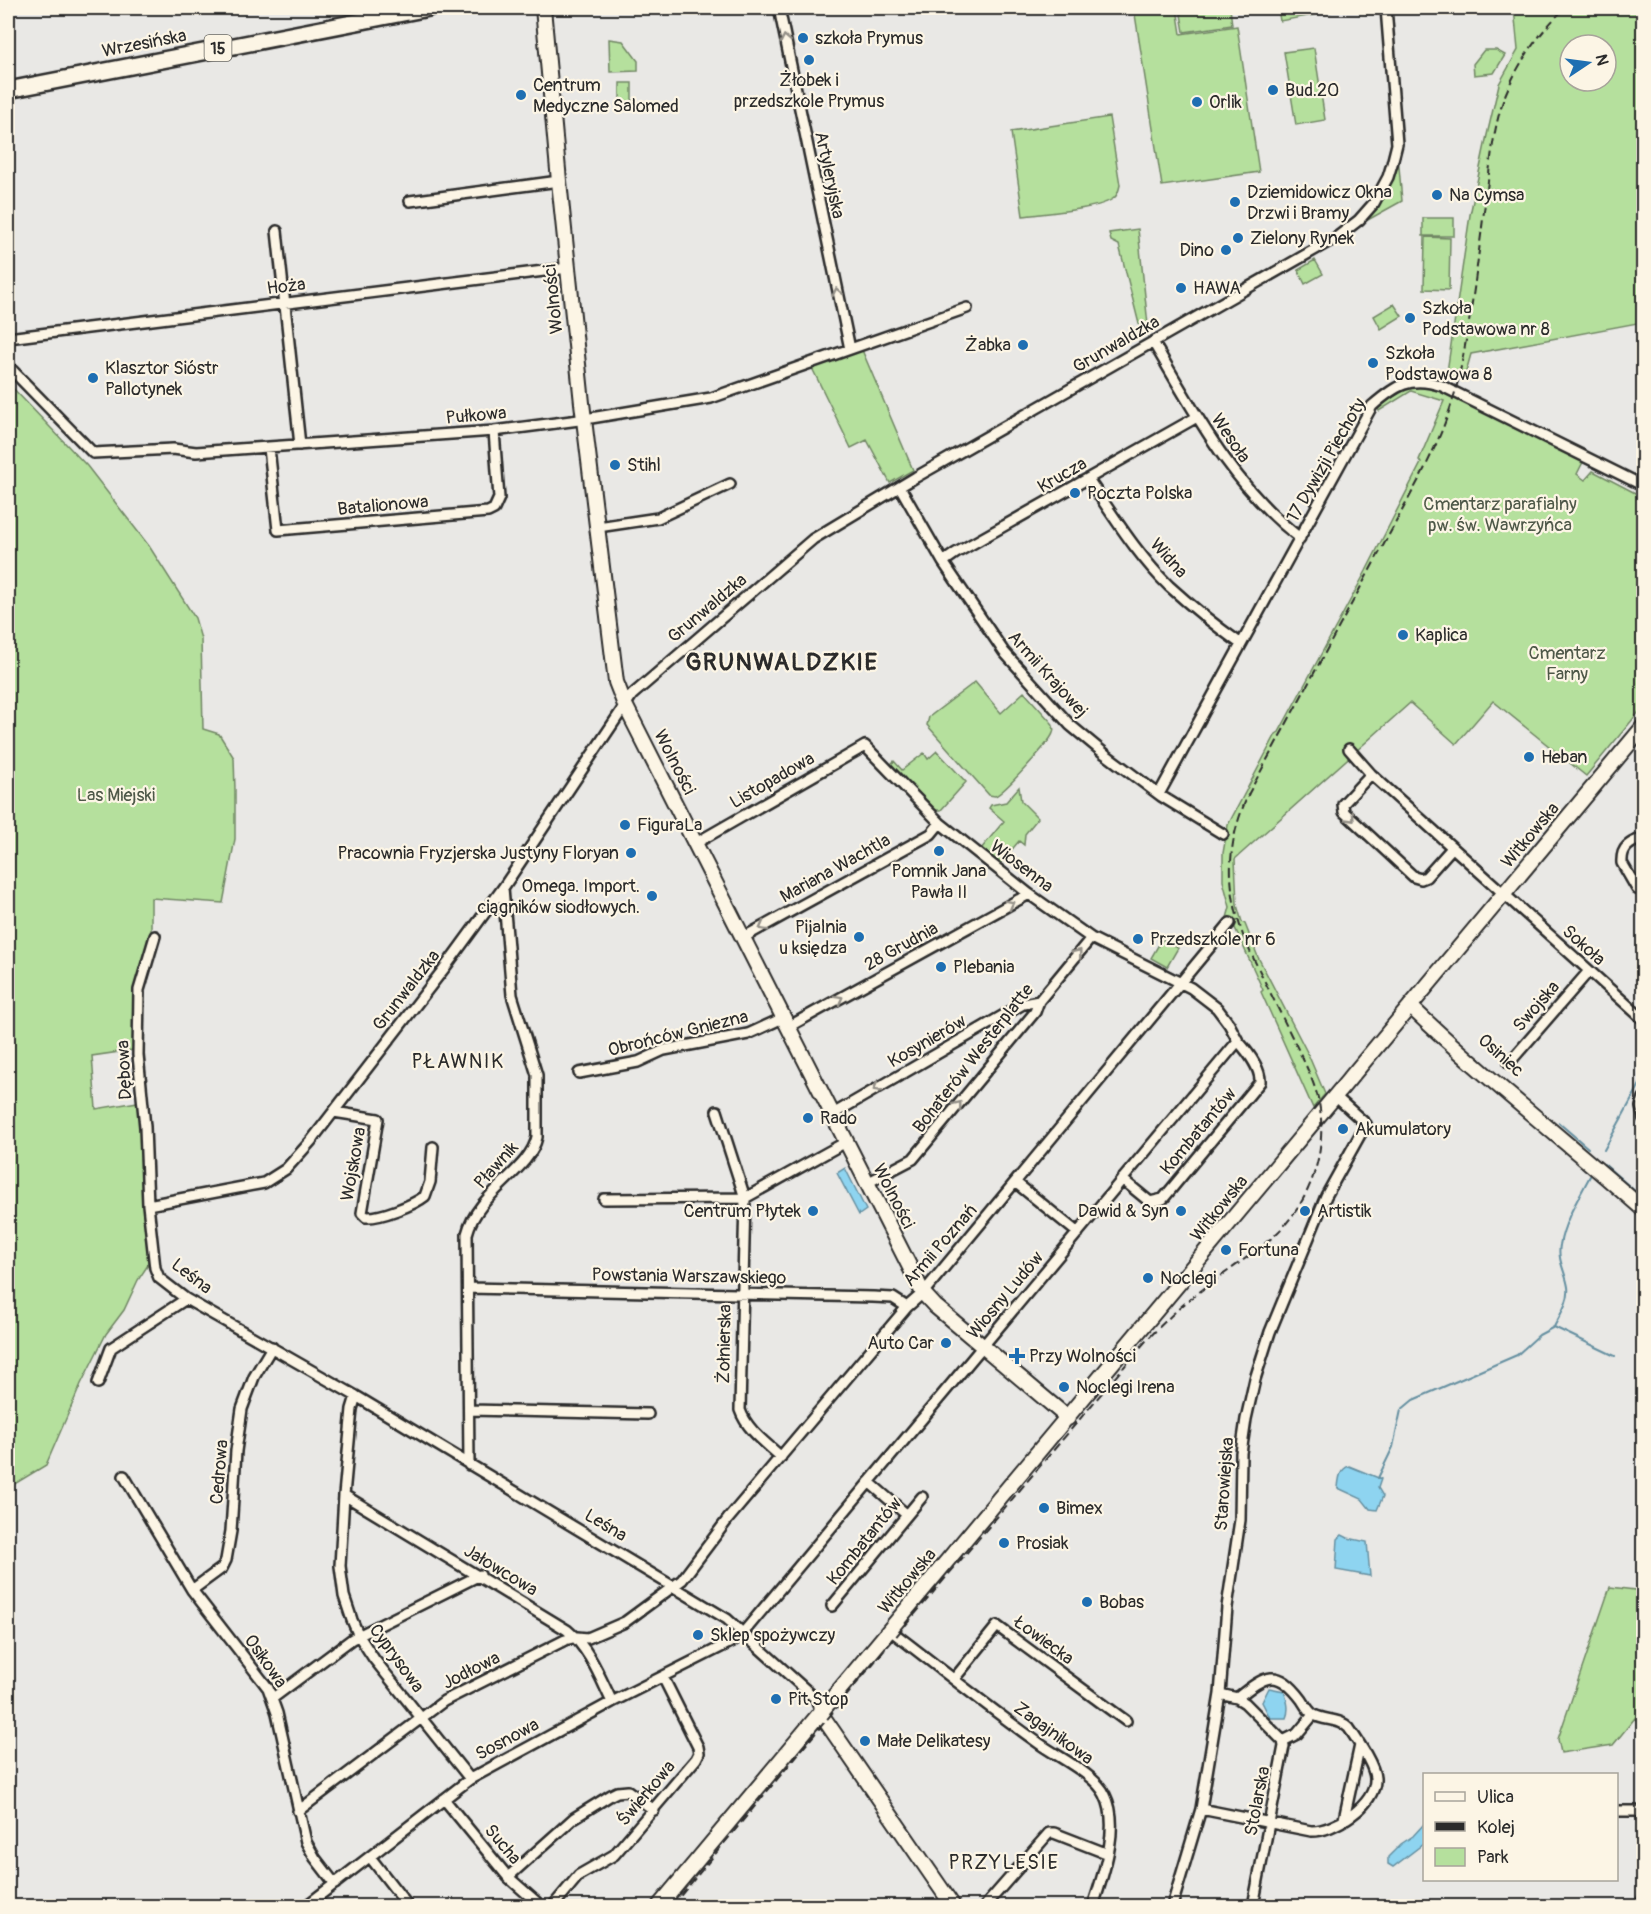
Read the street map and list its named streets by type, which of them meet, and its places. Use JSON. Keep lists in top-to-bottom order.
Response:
{
  "streets": {
    "main road": ["Wrzesińska", "15"],
    "street": [
      "Artyleryjska",
      "Hoża",
      "Wolności",
      "Grunwaldzka",
      "Pułkowa",
      "Wesoła",
      "17 Dywizji Piechoty",
      "Krucza",
      "Batalionowa",
      "Widna",
      "Armii Krajowej",
      "Listopadowa",
      "Witkowska",
      "Wiosenna",
      "Mariana Wachtla",
      "Sokoła",
      "28 Grudnia",
      "Swojska",
      "Obrońców Gniezna",
      "Kosynierów",
      "Osiniec",
      "Bohaterów Westerplatte",
      "Dębowa",
      "Kombatantów",
      "Wojskowa",
      "Pławnik",
      "Armii Poznań",
      "Leśna",
      "Powstania Warszawskiego",
      "Wiosny Ludów",
      "Żołnierska",
      "Cedrowa",
      "Starowiejska",
      "Jałowcowa",
      "Łowiecka",
      "Cyprysowa",
      "Osikowa",
      "Jodłowa",
      "Zagajnikowa",
      "Sosnowa",
      "Świerkowa",
      "Stolarska",
      "Sucha"
    ]
  },
  "crossings": [
    ["Artyleryjska", "Pułkowa"],
    ["Hoża", "Wolności"],
    ["Wolności", "Grunwaldzka"],
    ["Wolności", "Pułkowa"],
    ["Wolności", "Listopadowa"],
    ["Wolności", "Witkowska"],
    ["Wolności", "Mariana Wachtla"],
    ["Wolności", "28 Grudnia"],
    ["Wolności", "Obrońców Gniezna"],
    ["Wolności", "Kosynierów"],
    ["Wolności", "Bohaterów Westerplatte"],
    ["Wolności", "Armii Poznań"],
    ["Wolności", "Wiosny Ludów"],
    ["Grunwaldzka", "Wesoła"],
    ["Grunwaldzka", "Armii Krajowej"],
    ["Grunwaldzka", "Dębowa"],
    ["Grunwaldzka", "Wojskowa"],
    ["Grunwaldzka", "Pławnik"],
    ["Pułkowa", "Batalionowa"],
    ["Wesoła", "17 Dywizji Piechoty"],
    ["Wesoła", "Krucza"],
    ["17 Dywizji Piechoty", "Widna"],
    ["17 Dywizji Piechoty", "Armii Krajowej"],
    ["Krucza", "Widna"],
    ["Krucza", "Armii Krajowej"],
    ["Listopadowa", "Wiosenna"],
    ["Witkowska", "Sokoła"],
    ["Witkowska", "Osiniec"],
    ["Witkowska", "Leśna"],
    ["Witkowska", "Starowiejska"],
    ["Witkowska", "Zagajnikowa"],
    ["Wiosenna", "Mariana Wachtla"],
    ["Wiosenna", "28 Grudnia"],
    ["Wiosenna", "Bohaterów Westerplatte"],
    ["Wiosenna", "Armii Poznań"],
    ["Sokoła", "Swojska"],
    ["28 Grudnia", "Obrońców Gniezna"],
    ["Kosynierów", "Bohaterów Westerplatte"],
    ["Dębowa", "Leśna"],
    ["Kombatantów", "Wiosny Ludów"],
    ["Pławnik", "Leśna"],
    ["Pławnik", "Powstania Warszawskiego"],
    ["Armii Poznań", "Leśna"],
    ["Armii Poznań", "Powstania Warszawskiego"],
    ["Armii Poznań", "Żołnierska"],
    ["Armii Poznań", "Jodłowa"],
    ["Leśna", "Wiosny Ludów"],
    ["Leśna", "Cedrowa"],
    ["Leśna", "Cyprysowa"],
    ["Leśna", "Jodłowa"],
    ["Leśna", "Sosnowa"],
    ["Powstania Warszawskiego", "Żołnierska"],
    ["Wiosny Ludów", "Sosnowa"],
    ["Cedrowa", "Osikowa"],
    ["Jałowcowa", "Cyprysowa"],
    ["Jałowcowa", "Jodłowa"],
    ["Jałowcowa", "Sosnowa"],
    ["Łowiecka", "Zagajnikowa"],
    ["Cyprysowa", "Jodłowa"],
    ["Cyprysowa", "Sosnowa"],
    ["Osikowa", "Jodłowa"],
    ["Osikowa", "Sosnowa"],
    ["Sosnowa", "Świerkowa"],
    ["Sosnowa", "Sucha"]
  ],
  "one_way": [
    "Artyleryjska",
    "Mariana Wachtla",
    "28 Grudnia",
    "Kosynierów",
    "Bohaterów Westerplatte"
  ],
  "districts": ["GRUNWALDZKIE", "PŁAWNIK", "PRZYLESIE"],
  "parks": ["Cmentarz parafialny pw. św. Wawrzyńca", "Cmentarz Farny", "Las Miejski"],
  "places": {
    "other": [
      "szkoła Prymus",
      "Żłobek i przedszkole Prymus",
      "Bud.20",
      "Centrum Medyczne Salomed",
      "Orlik",
      "Na Cymsa",
      "Dziemidowicz Okna Drzwi i Bramy",
      "Zielony Rynek",
      "Dino",
      "HAWA",
      "Szkoła Podstawowa nr 8",
      "Żabka",
      "Szkoła Podstawowa 8",
      "Klasztor Sióstr Pallotynek",
      "Stihl",
      "Poczta Polska",
      "Kaplica",
      "Heban",
      "FiguraLa",
      "Pomnik Jana Pawła II",
      "Pracownia Fryzjerska Justyny Floryan",
      "Omega. Import. ciągników siodłowych.",
      "Pijalnia u księdza",
      "Przedszkole nr 6",
      "Plebania",
      "Rado",
      "Akumulatory",
      "Centrum Płytek",
      "Dawid & Syn",
      "Artistik",
      "Fortuna",
      "Noclegi",
      "Auto Car",
      "Noclegi Irena",
      "Bimex",
      "Prosiak",
      "Bobas",
      "Sklep spożywczy",
      "Pit Stop",
      "Małe Delikatesy"
    ],
    "health": ["Przy Wolności"]
  },
  "legend": ["Ulica", "Kolej", "Park"],
  "north": "right"
}
